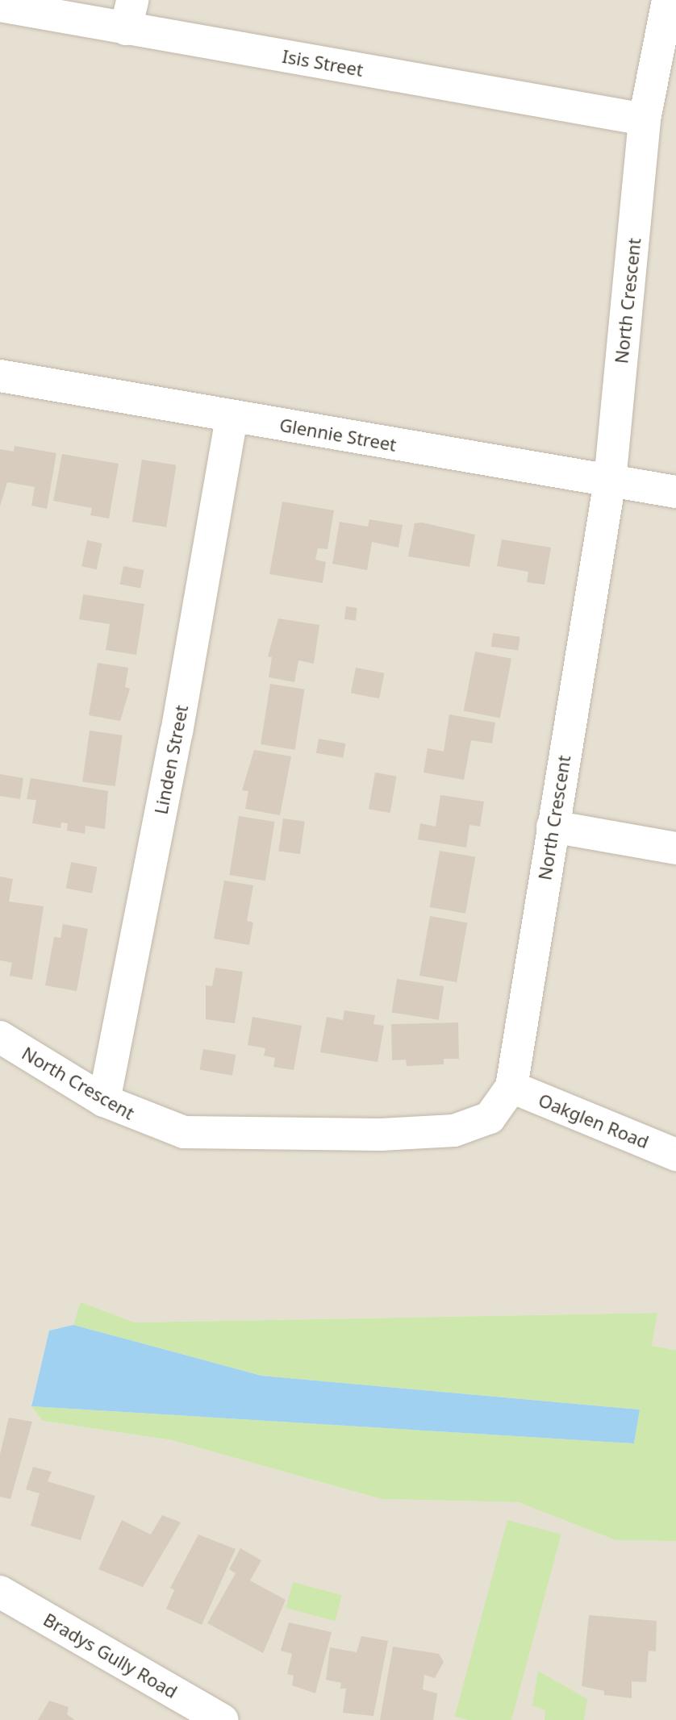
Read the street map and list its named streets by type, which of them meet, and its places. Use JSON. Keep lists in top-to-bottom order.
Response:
{
  "streets": {
    "street": [
      "Isis Street",
      "North Crescent",
      "Glennie Street",
      "Linden Street",
      "Oakglen Road",
      "Bradys Gully Road"
    ]
  },
  "crossings": [
    ["Isis Street", "North Crescent"],
    ["North Crescent", "Glennie Street"],
    ["North Crescent", "Linden Street"],
    ["North Crescent", "Oakglen Road"],
    ["Glennie Street", "Linden Street"]
  ]
}
